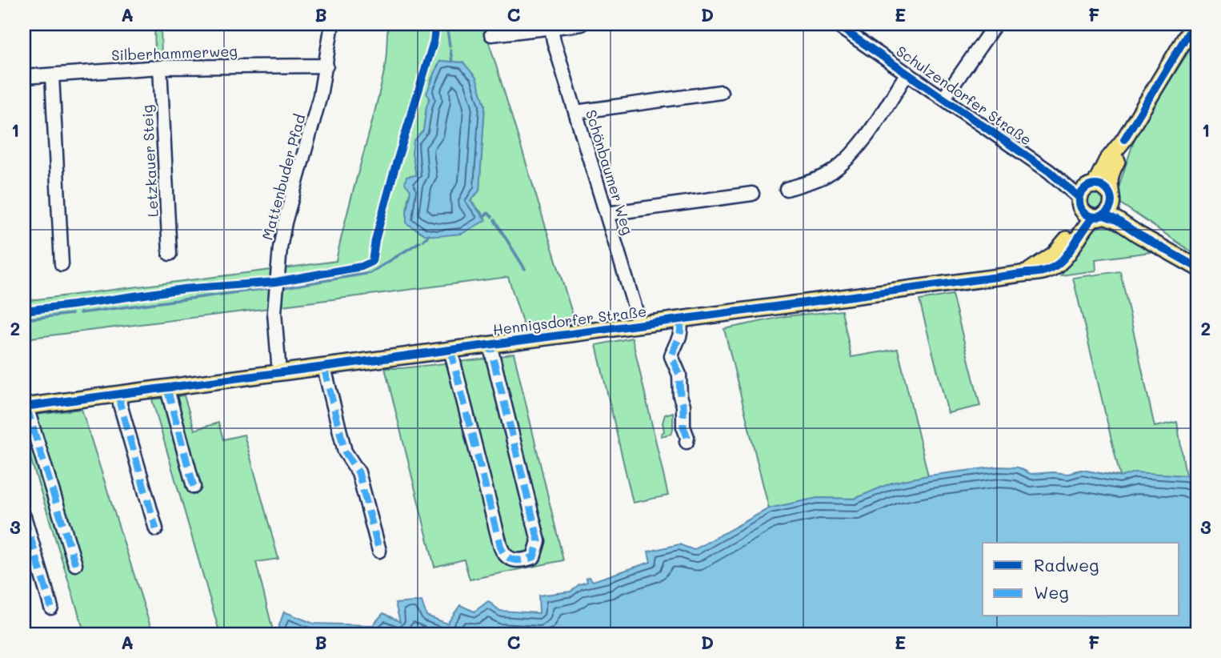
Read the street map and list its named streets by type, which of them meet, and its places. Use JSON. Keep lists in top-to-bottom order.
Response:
{
  "streets": {
    "main road": ["Hennigsdorfer Straße"],
    "street": [
      "Silberhammerweg",
      "Schulzendorfer Straße",
      "Letzkauer Steig",
      "Schönbaumer Weg",
      "Mattenbuder Pfad"
    ]
  },
  "crossings": [
    ["Silberhammerweg", "Letzkauer Steig"],
    ["Silberhammerweg", "Mattenbuder Pfad"],
    ["Schulzendorfer Straße", "Hennigsdorfer Straße"],
    ["Schönbaumer Weg", "Hennigsdorfer Straße"],
    ["Mattenbuder Pfad", "Hennigsdorfer Straße"]
  ],
  "legend": ["Radweg", "Weg"],
  "grid": {
    "columns": [
      "A",
      "B",
      "C",
      "D",
      "E",
      "F"
    ],
    "rows": ["1", "2", "3"]
  }
}
